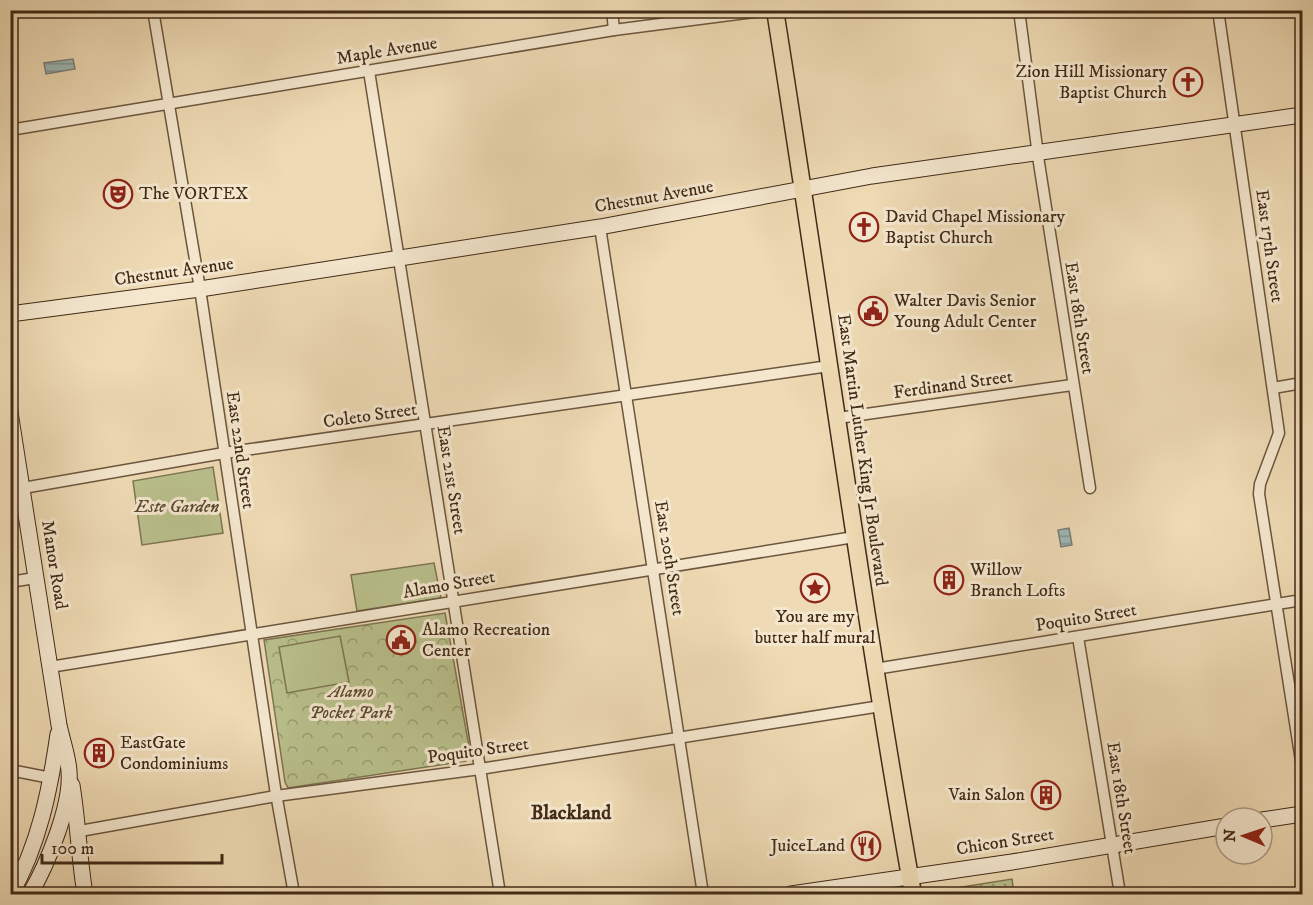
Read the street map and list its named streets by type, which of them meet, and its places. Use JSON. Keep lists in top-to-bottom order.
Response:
{
  "streets": {
    "main road": [
      "Chestnut Avenue",
      "East Martin Luther King Jr Boulevard",
      "Manor Road",
      "Chicon Street"
    ],
    "street": [
      "Maple Avenue",
      "East 17th Street",
      "East 18th Street",
      "Ferdinand Street",
      "Coleto Street",
      "East 22nd Street",
      "East 21st Street",
      "East 20th Street",
      "Alamo Street",
      "Poquito Street"
    ]
  },
  "crossings": [
    ["Maple Avenue", "East 22nd Street"],
    ["Maple Avenue", "East 21st Street"],
    ["Chestnut Avenue", "East 17th Street"],
    ["Chestnut Avenue", "East 18th Street"],
    ["Chestnut Avenue", "East 22nd Street"],
    ["Chestnut Avenue", "East Martin Luther King Jr Boulevard"],
    ["Chestnut Avenue", "East 21st Street"],
    ["Chestnut Avenue", "East 20th Street"],
    ["East 17th Street", "Poquito Street"],
    ["East 18th Street", "Ferdinand Street"],
    ["East 18th Street", "Poquito Street"],
    ["East 18th Street", "Chicon Street"],
    ["Ferdinand Street", "East Martin Luther King Jr Boulevard"],
    ["Coleto Street", "East 22nd Street"],
    ["Coleto Street", "East Martin Luther King Jr Boulevard"],
    ["Coleto Street", "East 21st Street"],
    ["Coleto Street", "East 20th Street"],
    ["Coleto Street", "Manor Road"],
    ["East 22nd Street", "Alamo Street"],
    ["East 22nd Street", "Poquito Street"],
    ["East Martin Luther King Jr Boulevard", "Alamo Street"],
    ["East Martin Luther King Jr Boulevard", "Poquito Street"],
    ["East Martin Luther King Jr Boulevard", "Chicon Street"],
    ["East 21st Street", "Alamo Street"],
    ["East 21st Street", "Poquito Street"],
    ["East 20th Street", "Alamo Street"],
    ["East 20th Street", "Poquito Street"],
    ["Manor Road", "Alamo Street"]
  ],
  "districts": ["Blackland"],
  "parks": ["Este Garden", "Alamo Pocket Park"],
  "places": {
    "church": ["Zion Hill Missionary Baptist Church", "David Chapel Missionary Baptist Church"],
    "theatre": ["The VORTEX"],
    "public building": ["Walter Davis Senior Young Adult Center", "Alamo Recreation Center"],
    "building": ["Willow Branch Lofts", "EastGate Condominiums", "Vain Salon"],
    "place": ["You are my butter half mural"],
    "restaurant": ["JuiceLand"]
  },
  "scale_bar": "100 m",
  "north": "left"
}
